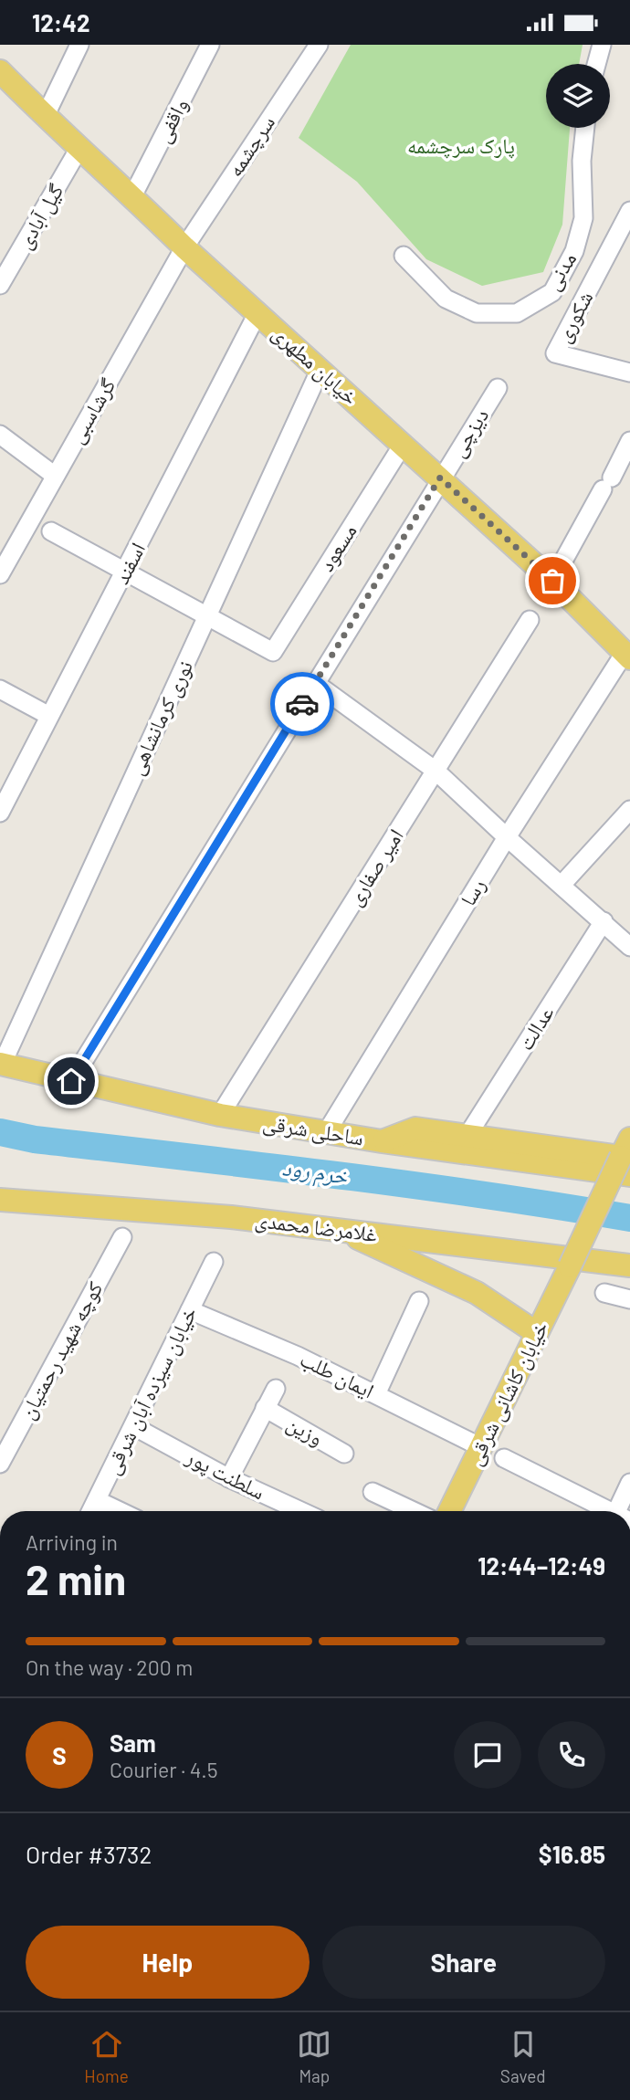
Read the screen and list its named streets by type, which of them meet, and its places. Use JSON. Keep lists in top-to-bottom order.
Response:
{
  "streets": {
    "main road": [
      "خیابان مطهری",
      "ساحلی شرقی",
      "غلامرضا محمدی",
      "خیابان کاشانی شرقی"
    ],
    "street": [
      "واقفی",
      "سرچشمه",
      "گیل آبادی",
      "مدنی",
      "شکوری",
      "گرشاسبی",
      "دیزچی",
      "مسعود",
      "اسفند",
      "نوری کرمانشاهی",
      "امیر صفاری",
      "رسا",
      "عدالت",
      "کوچه شهید رحمتیان",
      "ایمان طلب",
      "خیابان سیزده آبان شرقی",
      "وزین",
      "سلطنت پور"
    ]
  },
  "crossings": [
    ["واقفی", "خیابان مطهری"],
    ["سرچشمه", "خیابان مطهری"],
    ["سرچشمه", "گرشاسبی"],
    ["گیل آبادی", "خیابان مطهری"],
    ["خیابان مطهری", "گرشاسبی"],
    ["خیابان مطهری", "دیزچی"],
    ["خیابان مطهری", "مسعود"],
    ["خیابان مطهری", "اسفند"],
    ["خیابان مطهری", "نوری کرمانشاهی"],
    ["خیابان مطهری", "رسا"],
    ["دیزچی", "ساحلی شرقی"],
    ["مسعود", "نوری کرمانشاهی"],
    ["نوری کرمانشاهی", "ساحلی شرقی"],
    ["امیر صفاری", "ساحلی شرقی"],
    ["رسا", "ساحلی شرقی"],
    ["ساحلی شرقی", "خیابان کاشانی شرقی"],
    ["ایمان طلب", "خیابان سیزده آبان شرقی"],
    ["ایمان طلب", "خیابان کاشانی شرقی"],
    ["خیابان سیزده آبان شرقی", "سلطنت پور"]
  ],
  "water": ["خرم رود"],
  "parks": ["پارک سرچشمه"],
  "page": {
    "status": "12:42",
    "heading": ["2 min", "Arriving in", "12:44–12:49"],
    "panel": [
      "Sam",
      "Courier · 4.5",
      "Order #3732",
      "$16.85"
    ],
    "bar": "On the way · 200 m",
    "round": "S",
    "buttons": ["Help", "Share"],
    "tabs": ["Home", "Map", "Saved"]
  }
}
